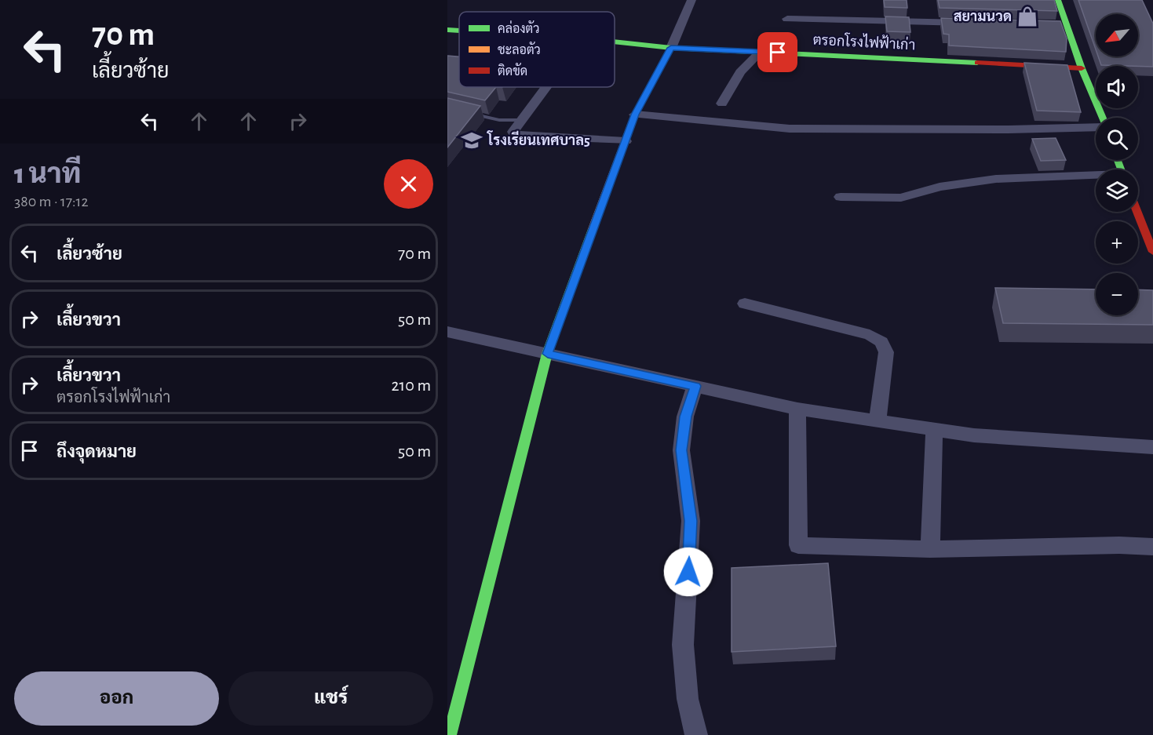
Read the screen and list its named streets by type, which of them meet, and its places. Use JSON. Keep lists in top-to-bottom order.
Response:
{
  "streets": {
    "street": ["ตรอกโรงไฟฟ้าเก่า"]
  },
  "places": {
    "shop": ["สยามนวด"],
    "school or university": ["โรงเรียนเทศบาล5"]
  },
  "legend": ["คล่องตัว", "ชะลอตัว", "ติดขัด"],
  "north": "bottom left",
  "page": {
    "turn": ["70 m", "เลี้ยวซ้าย"],
    "map_buttons": ["+", "−"],
    "heading": ["1 นาที", "380 m · 17:12"],
    "list": [
      {
        "name": "เลี้ยวซ้าย",
        "value": "70 m"
      },
      {
        "name": "เลี้ยวขวา",
        "value": "50 m"
      },
      {
        "name": "เลี้ยวขวา",
        "note": "ตรอกโรงไฟฟ้าเก่า",
        "value": "210 m"
      },
      {
        "name": "ถึงจุดหมาย",
        "value": "50 m"
      }
    ],
    "buttons": ["ออก", "แชร์"]
  }
}
